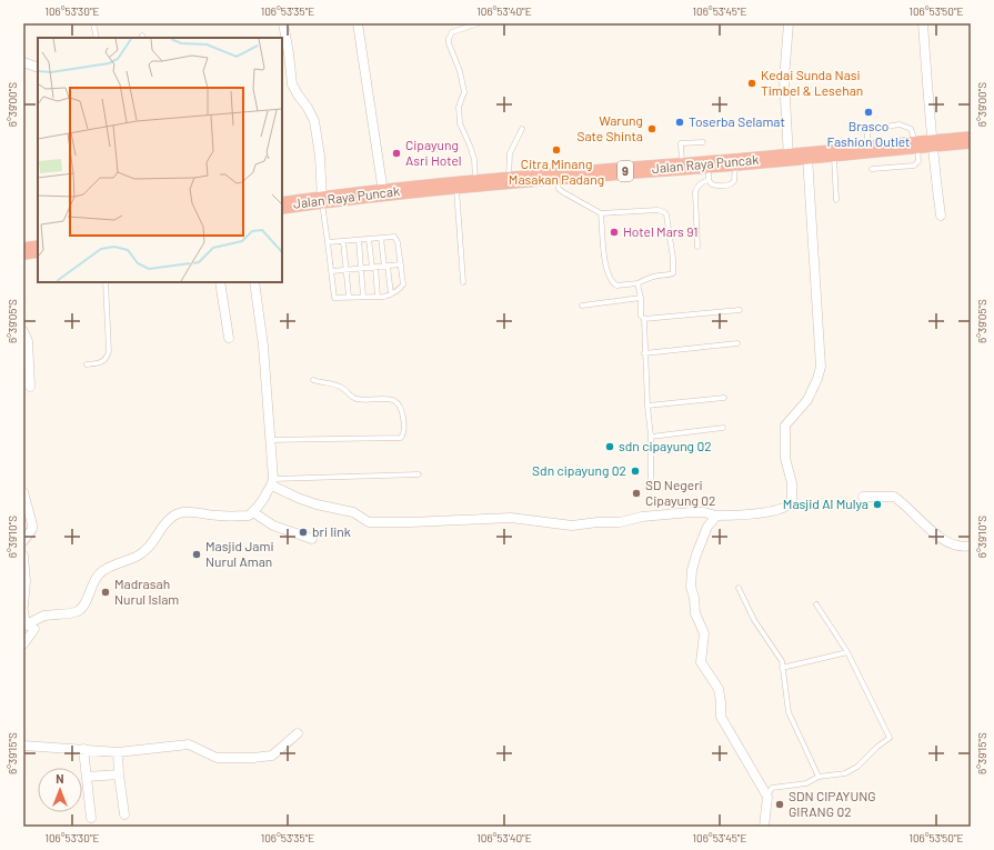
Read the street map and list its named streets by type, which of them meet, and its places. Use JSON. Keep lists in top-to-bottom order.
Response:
{
  "streets": {
    "highway": ["Jalan Raya Puncak", "9"]
  },
  "places": [
    "Kedai Sunda Nasi Timbel & Lesehan",
    "Brasco Fashion Outlet",
    "Toserba Selamat",
    "Warung Sate Shinta",
    "Citra Minang Masakan Padang",
    "Cipayung Asri Hotel",
    "Hotel Mars 91",
    "sdn cipayung 02",
    "Sdn cipayung 02",
    "SD Negeri Cipayung 02",
    "Masjid Al Mulya",
    "bri link",
    "Masjid Jami Nurul Aman",
    "Madrasah Nurul Islam",
    "SDN CIPAYUNG GIRANG 02"
  ],
  "north": "top",
  "coordinates": [
    "106°53'30\"E",
    "106°53'35\"E",
    "106°53'40\"E",
    "106°53'45\"E",
    "106°53'50\"E",
    "6°39'00\"S",
    "6°39'05\"S",
    "6°39'10\"S",
    "6°39'15\"S"
  ]
}
